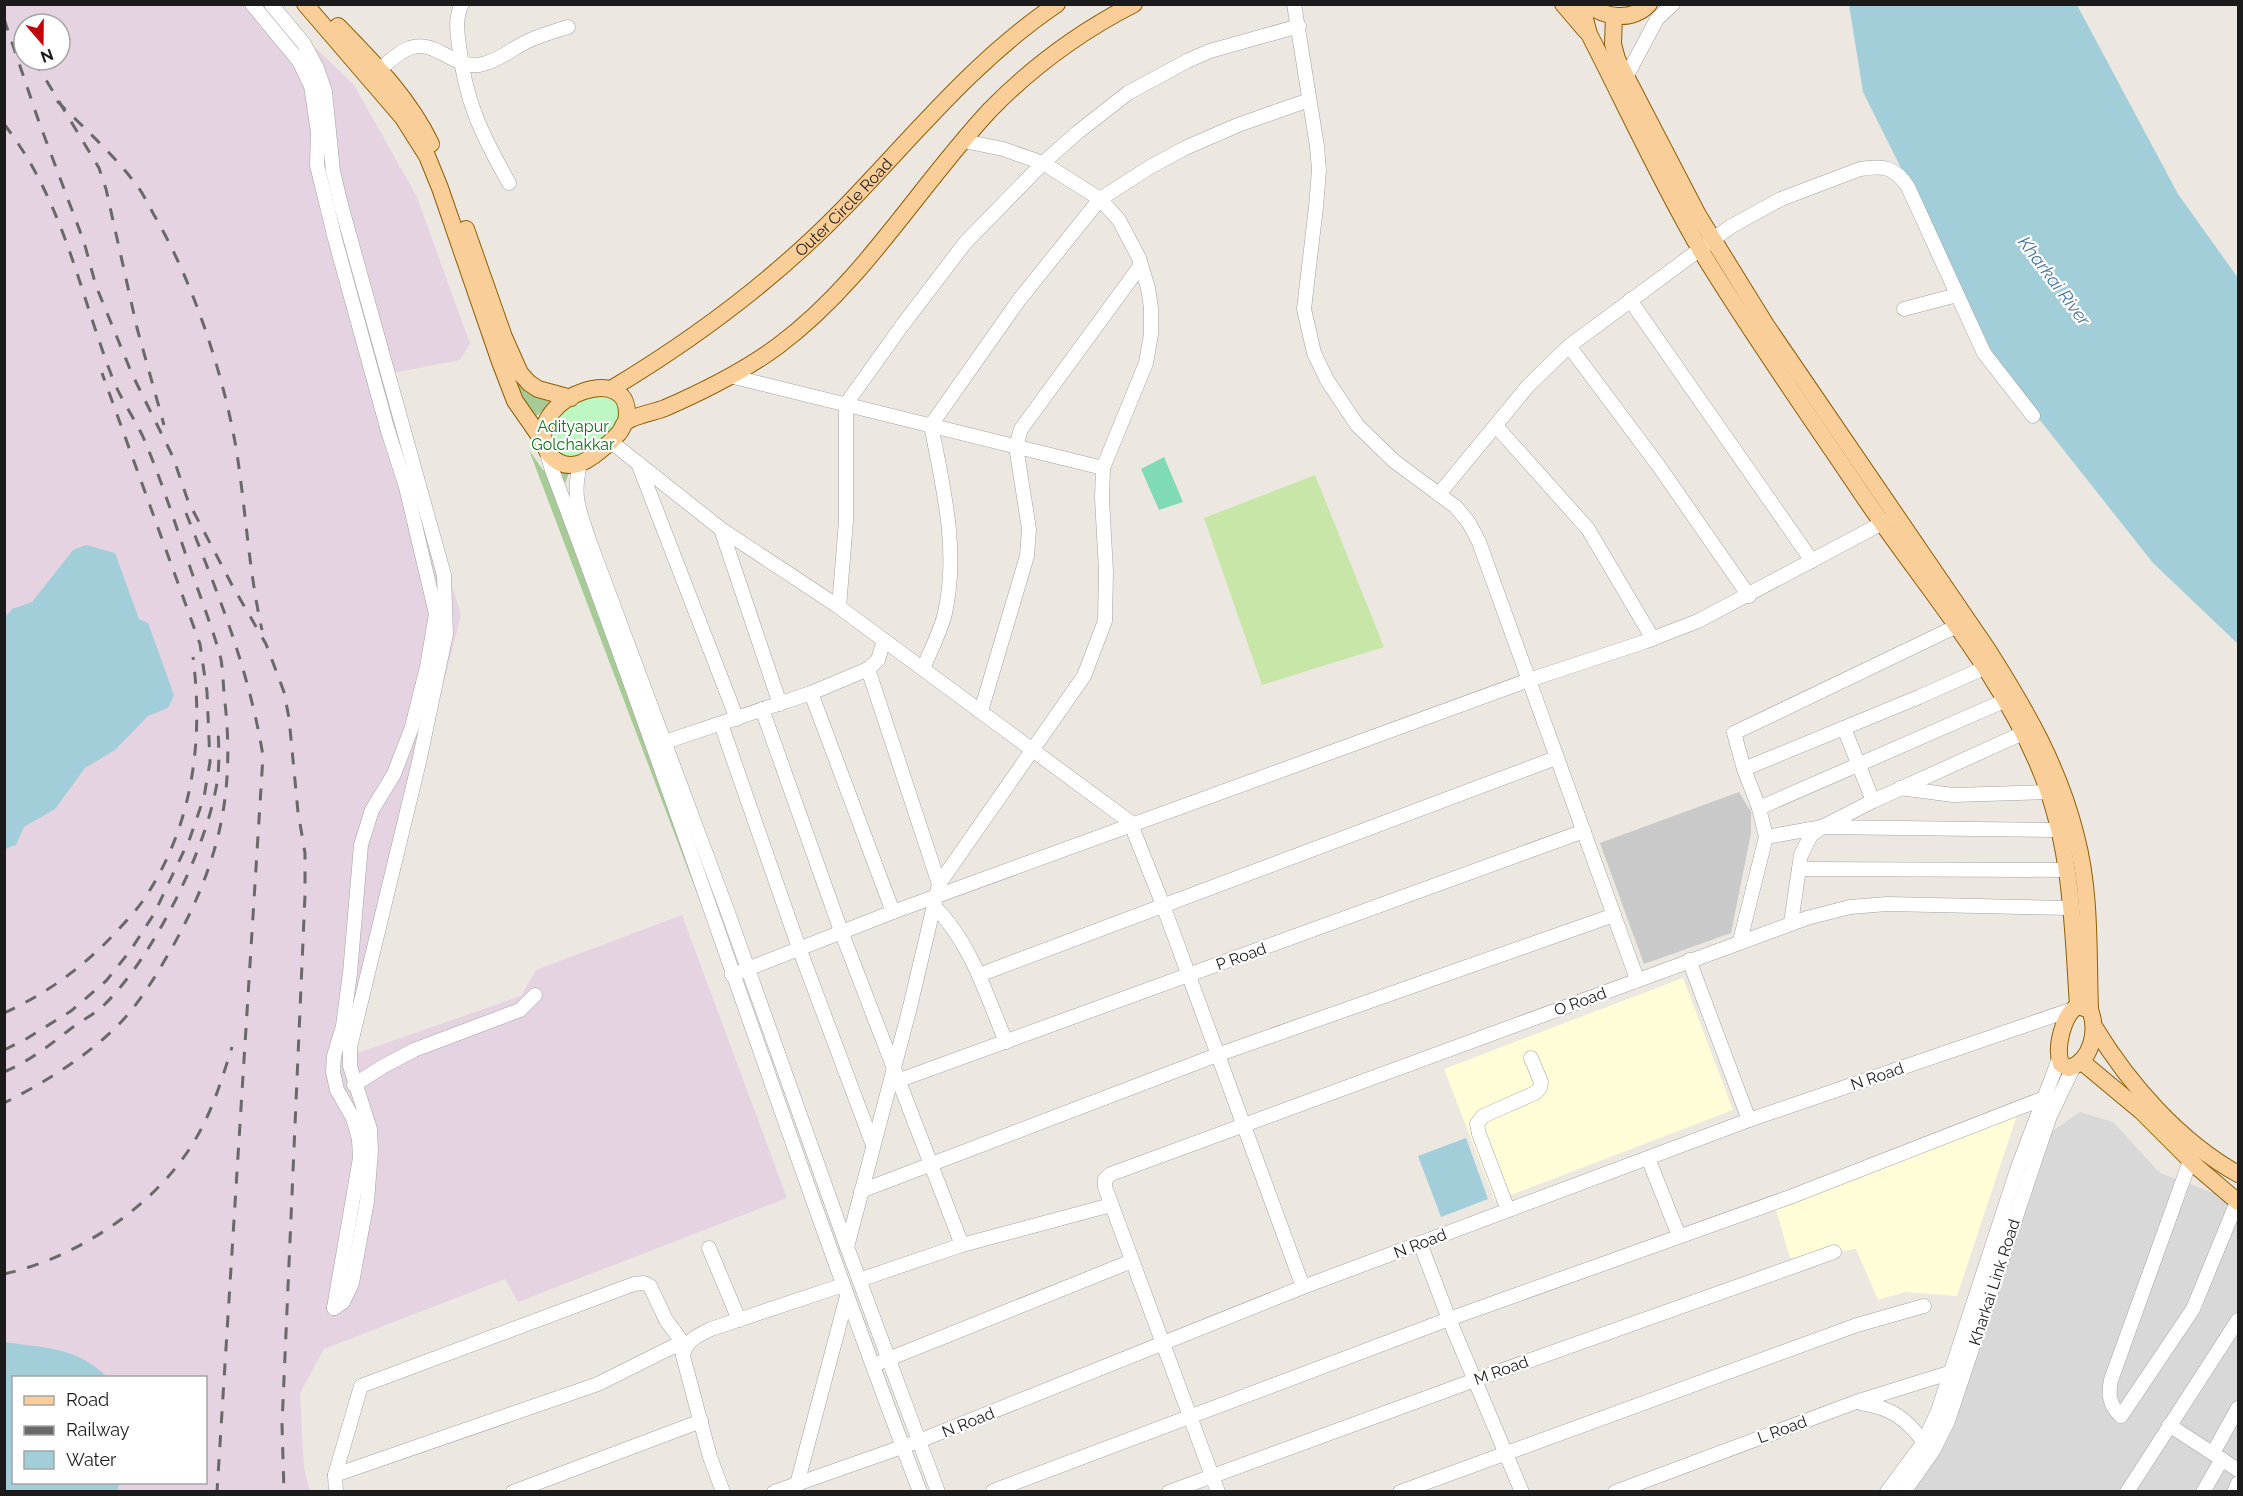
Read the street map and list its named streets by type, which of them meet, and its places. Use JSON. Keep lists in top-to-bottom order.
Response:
{
  "streets": {
    "main road": ["Outer Circle Road"],
    "street": [
      "P Road",
      "O Road",
      "N Road",
      "Kharkai Link Road",
      "M Road",
      "L Road"
    ]
  },
  "water": ["Kharkai River"],
  "parks": ["Adityapur Golchakkar"],
  "legend": ["Road", "Railway", "Water"],
  "north": "bottom"
}
